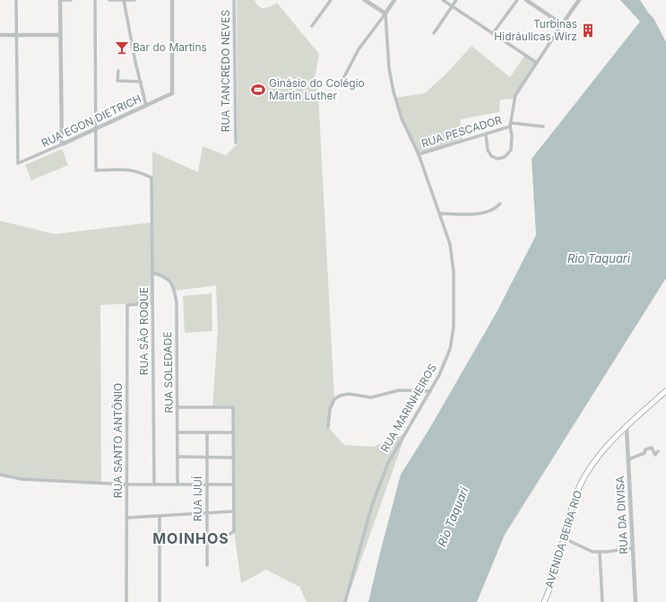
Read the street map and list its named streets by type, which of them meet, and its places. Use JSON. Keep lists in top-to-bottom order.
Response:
{
  "streets": {
    "main road": ["AVENIDA BEIRA RIO"],
    "street": [
      "RUA TANCREDO NEVES",
      "RUA EGON DIETRICH",
      "RUA PESCADOR",
      "RUA SÃO ROQUE",
      "RUA SOLEDADE",
      "RUA MARINHEIROS",
      "RUA SANTO ANTÔNIO",
      "RUA IJUÍ",
      "RUA DA DIVISA"
    ]
  },
  "crossings": [
    ["RUA EGON DIETRICH", "RUA SÃO ROQUE"],
    ["RUA PESCADOR", "RUA MARINHEIROS"],
    ["RUA SÃO ROQUE", "RUA SOLEDADE"],
    ["RUA SÃO ROQUE", "RUA SANTO ANTÔNIO"],
    ["RUA DA DIVISA", "AVENIDA BEIRA RIO"]
  ],
  "districts": ["MOINHOS"],
  "water": ["Rio Taquari"],
  "places": {
    "building": ["Turbinas Hidráulicas Wirz"],
    "bar": ["Bar do Martins"],
    "sports": ["Ginásio do Colégio Martin Luther"]
  }
}
